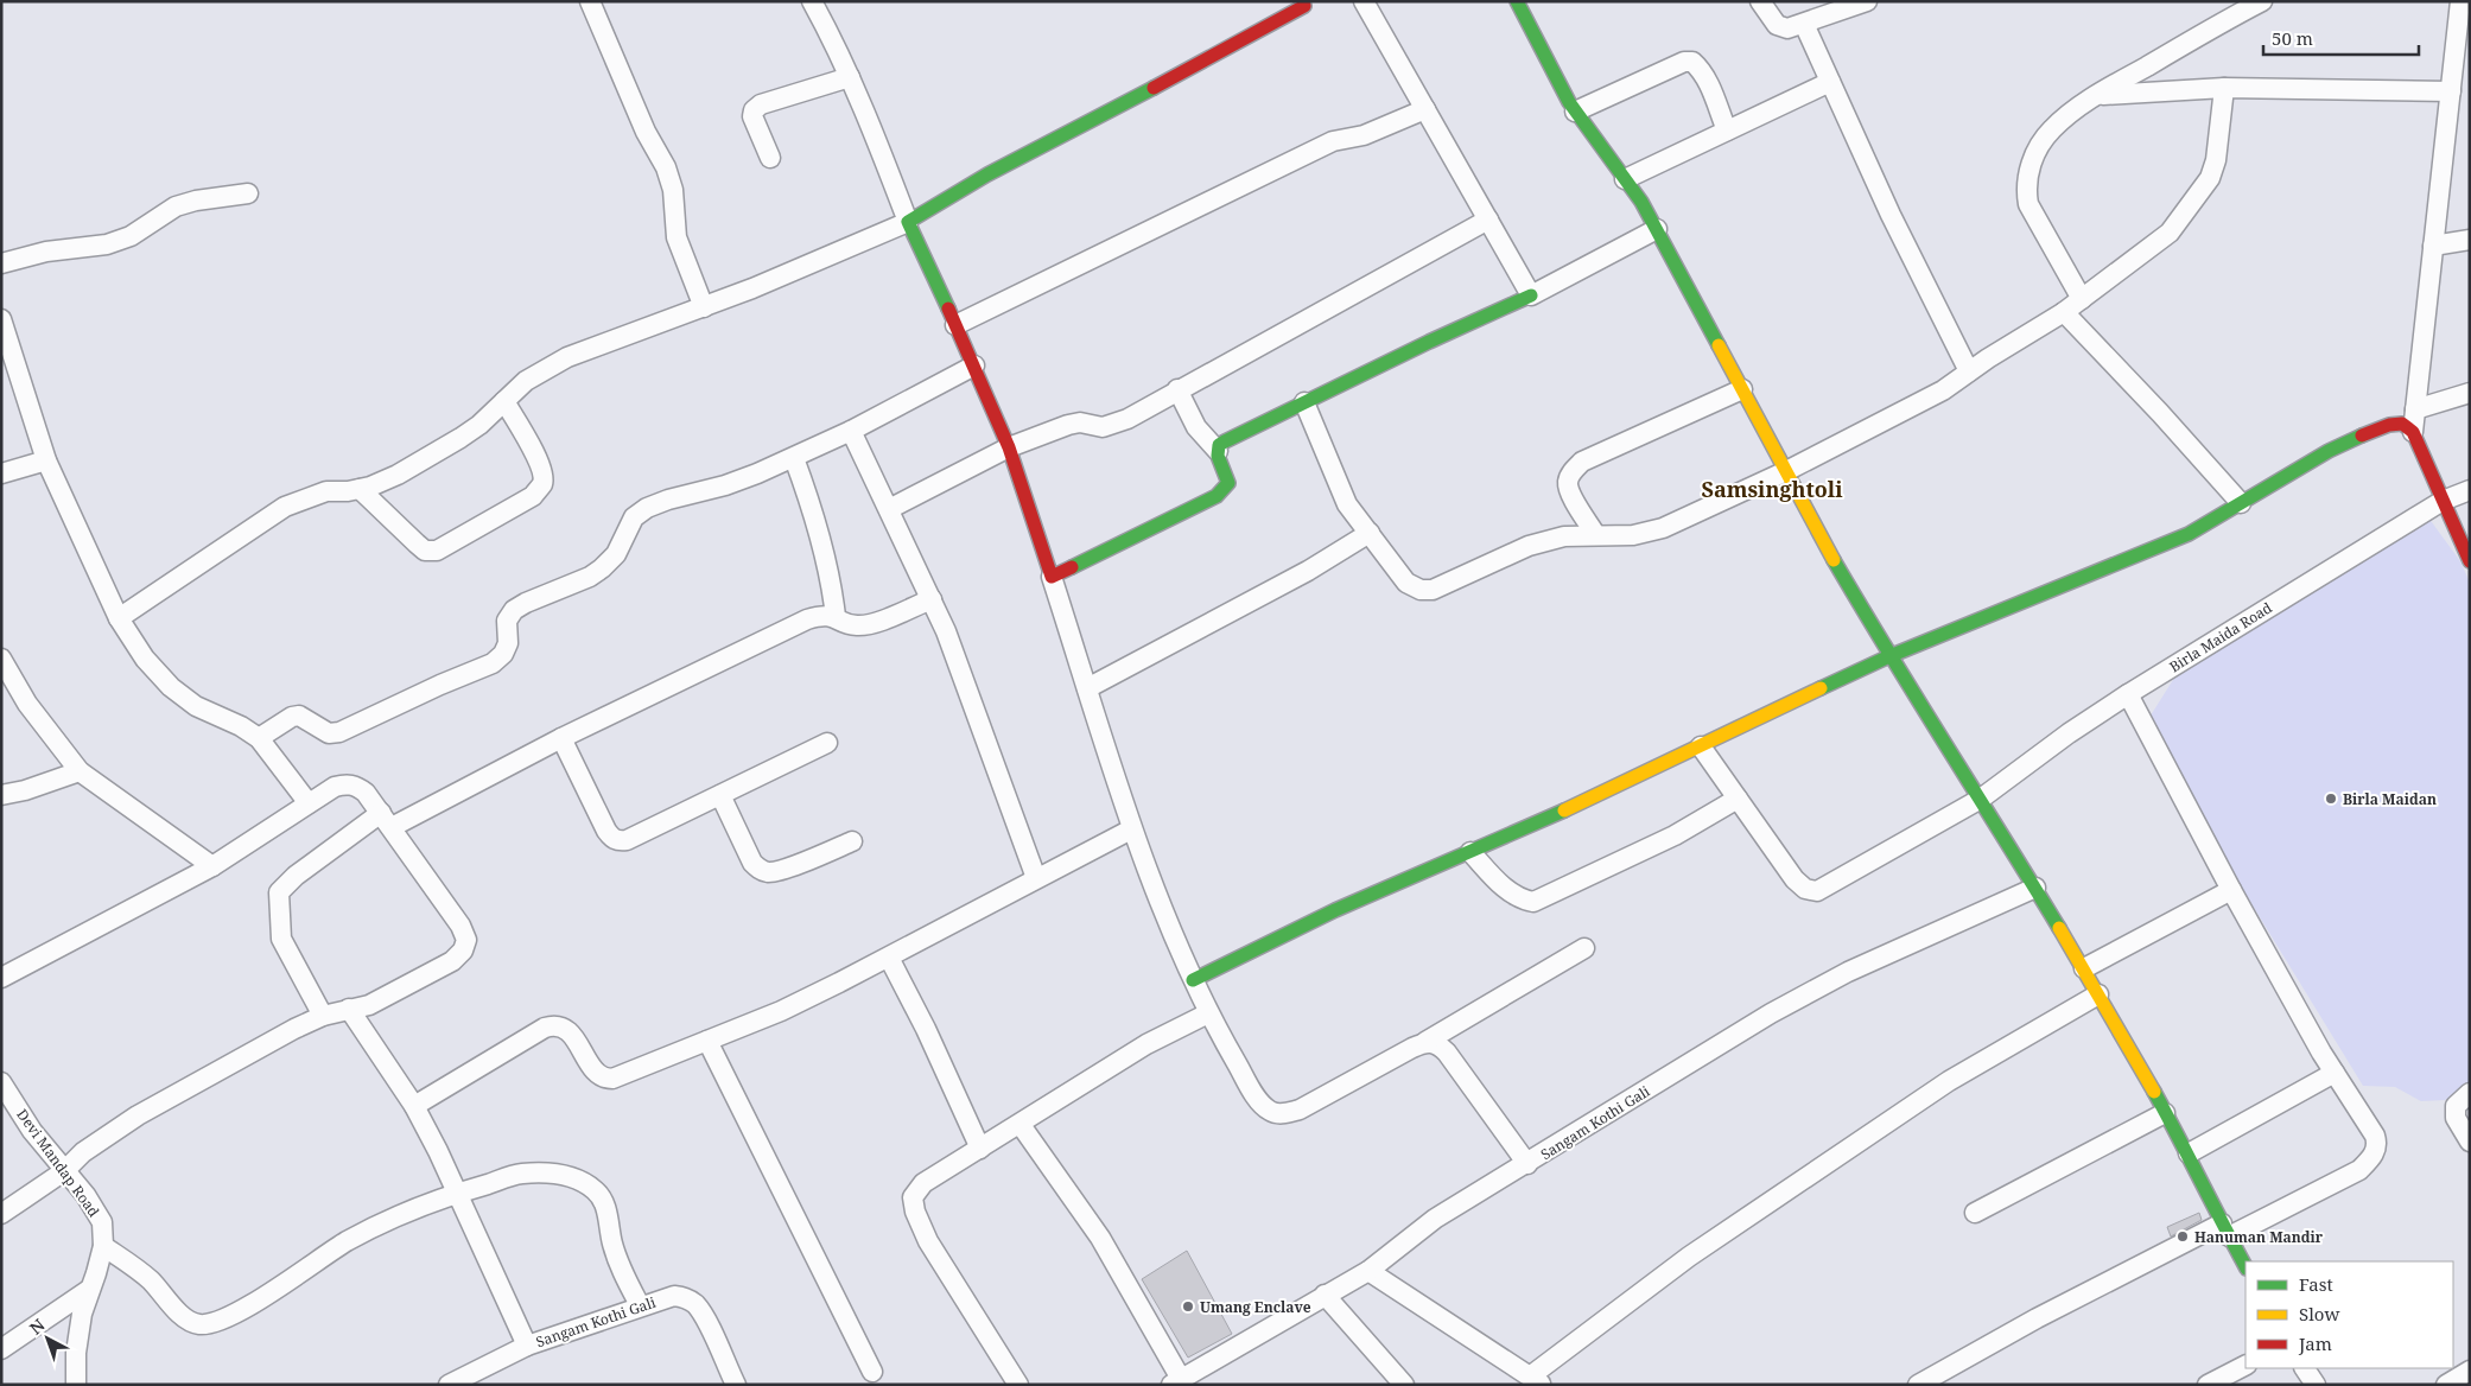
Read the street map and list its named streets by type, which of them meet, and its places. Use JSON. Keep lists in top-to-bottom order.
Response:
{
  "streets": {
    "street": ["Birla Maida Road", "Sangam Kothi Gali", "Devi Mandap Road"]
  },
  "districts": ["Samsinghtoli"],
  "places": ["Birla Maidan", "Hanuman Mandir", "Umang Enclave"],
  "legend": ["Fast", "Slow", "Jam"],
  "scale_bar": "50 m",
  "north": "top left"
}
